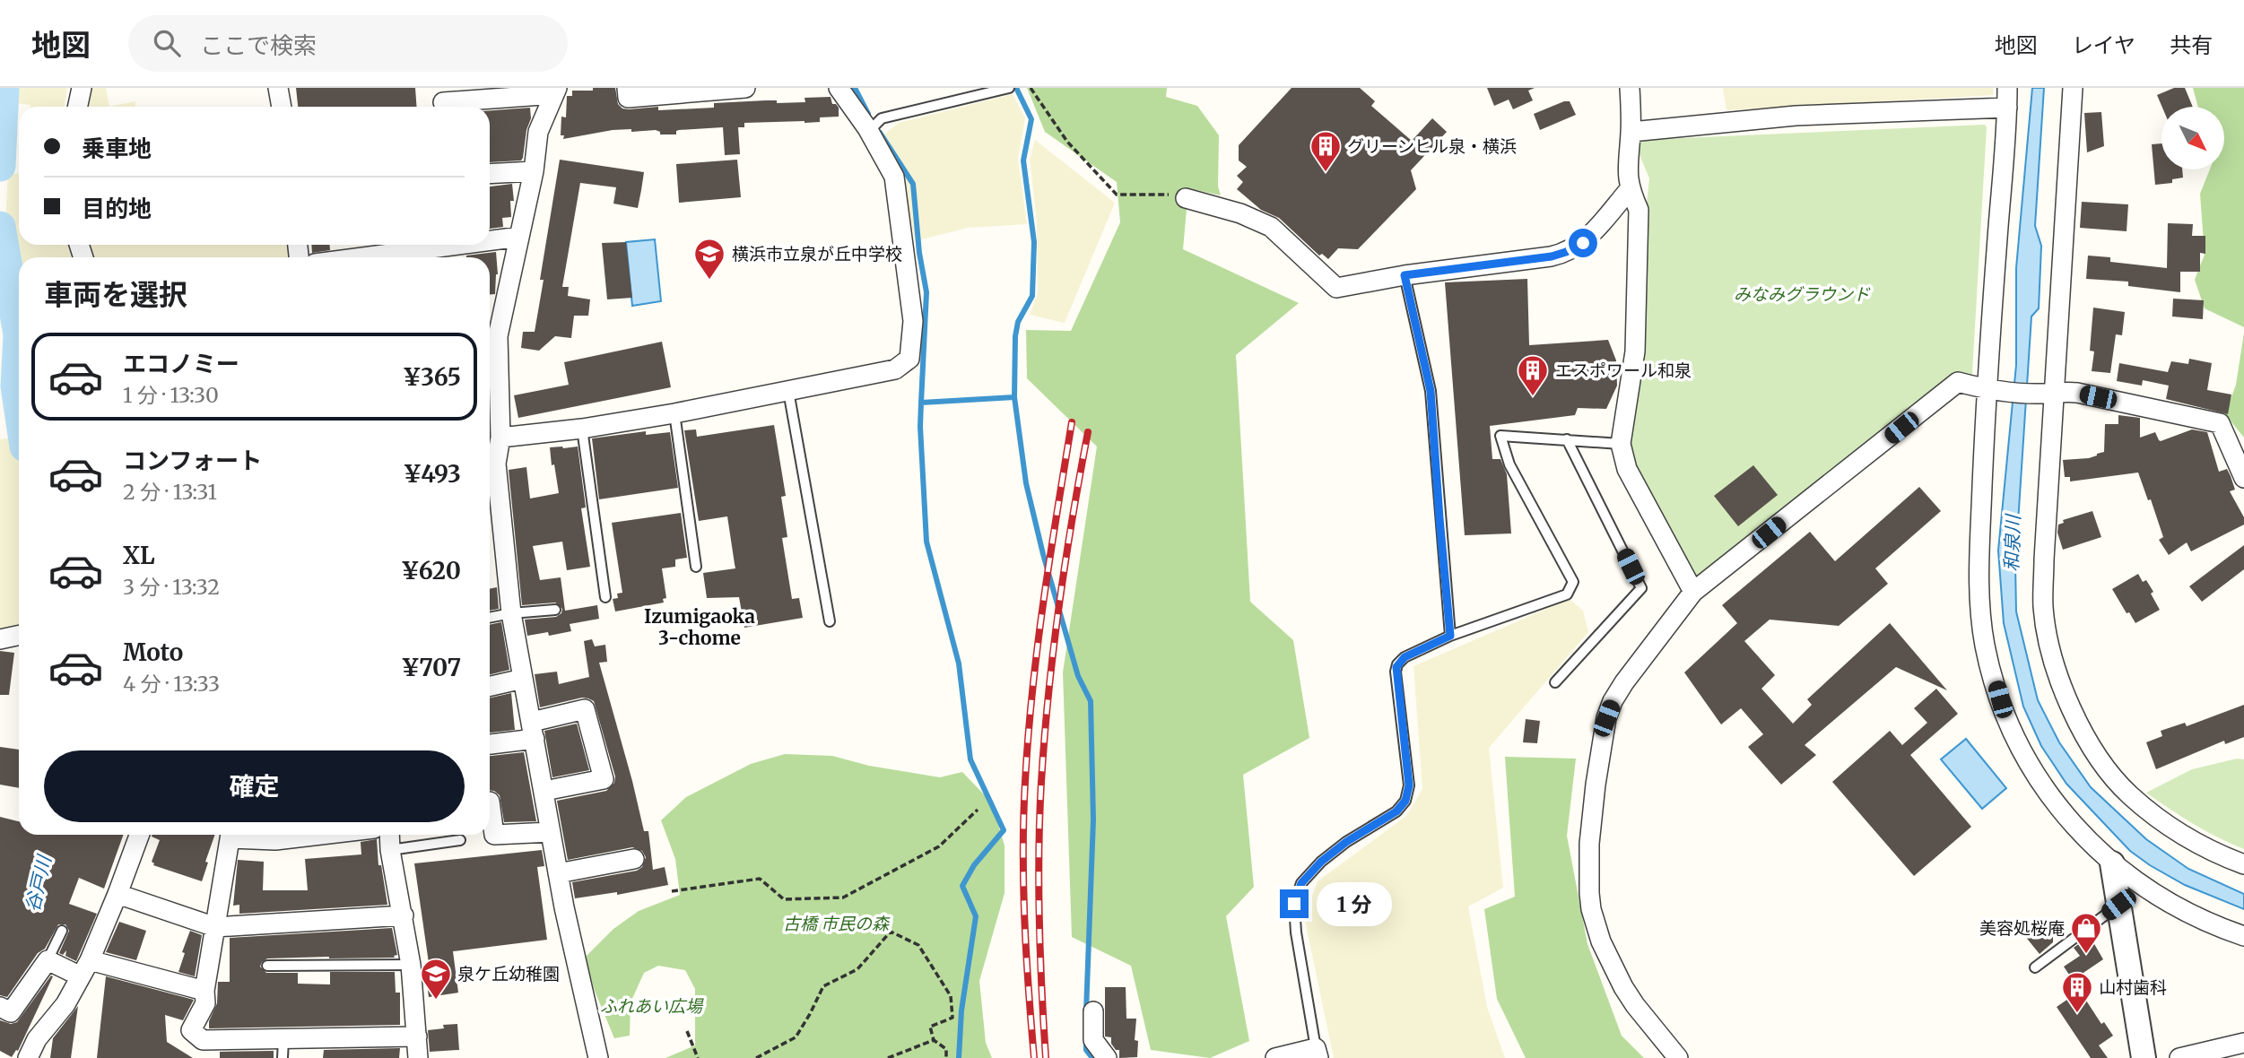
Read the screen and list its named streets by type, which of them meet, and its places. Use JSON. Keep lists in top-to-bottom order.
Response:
{
  "districts": ["Izumigaoka 3-chome"],
  "water": ["和泉川", "谷戸川"],
  "parks": ["みなみグラウンド", "古橋 市民の森", "ふれあい広場"],
  "places": {
    "building": ["グリーンヒル泉・横浜", "エスポワール和泉", "山村歯科"],
    "school or university": ["横浜市立泉が丘中学校", "泉ケ丘幼稚園"],
    "shop": ["美容処桜庵"]
  },
  "north": "bottom right",
  "page": {
    "header": "地図",
    "search": "ここで検索",
    "nav": ["地図", "レイヤ", "共有"],
    "banner": ["乗車地", "目的地"],
    "heading": "車両を選択",
    "list": [
      {
        "name": "エコノミー",
        "note": "1 分 · 13:30",
        "value": "¥365"
      },
      {
        "name": "コンフォート",
        "note": "2 分 · 13:31",
        "value": "¥493"
      },
      {
        "name": "XL",
        "note": "3 分 · 13:32",
        "value": "¥620"
      },
      {
        "name": "Moto",
        "note": "4 分 · 13:33",
        "value": "¥707"
      }
    ],
    "buttons": "確定",
    "bubble": "1 分"
  }
}
